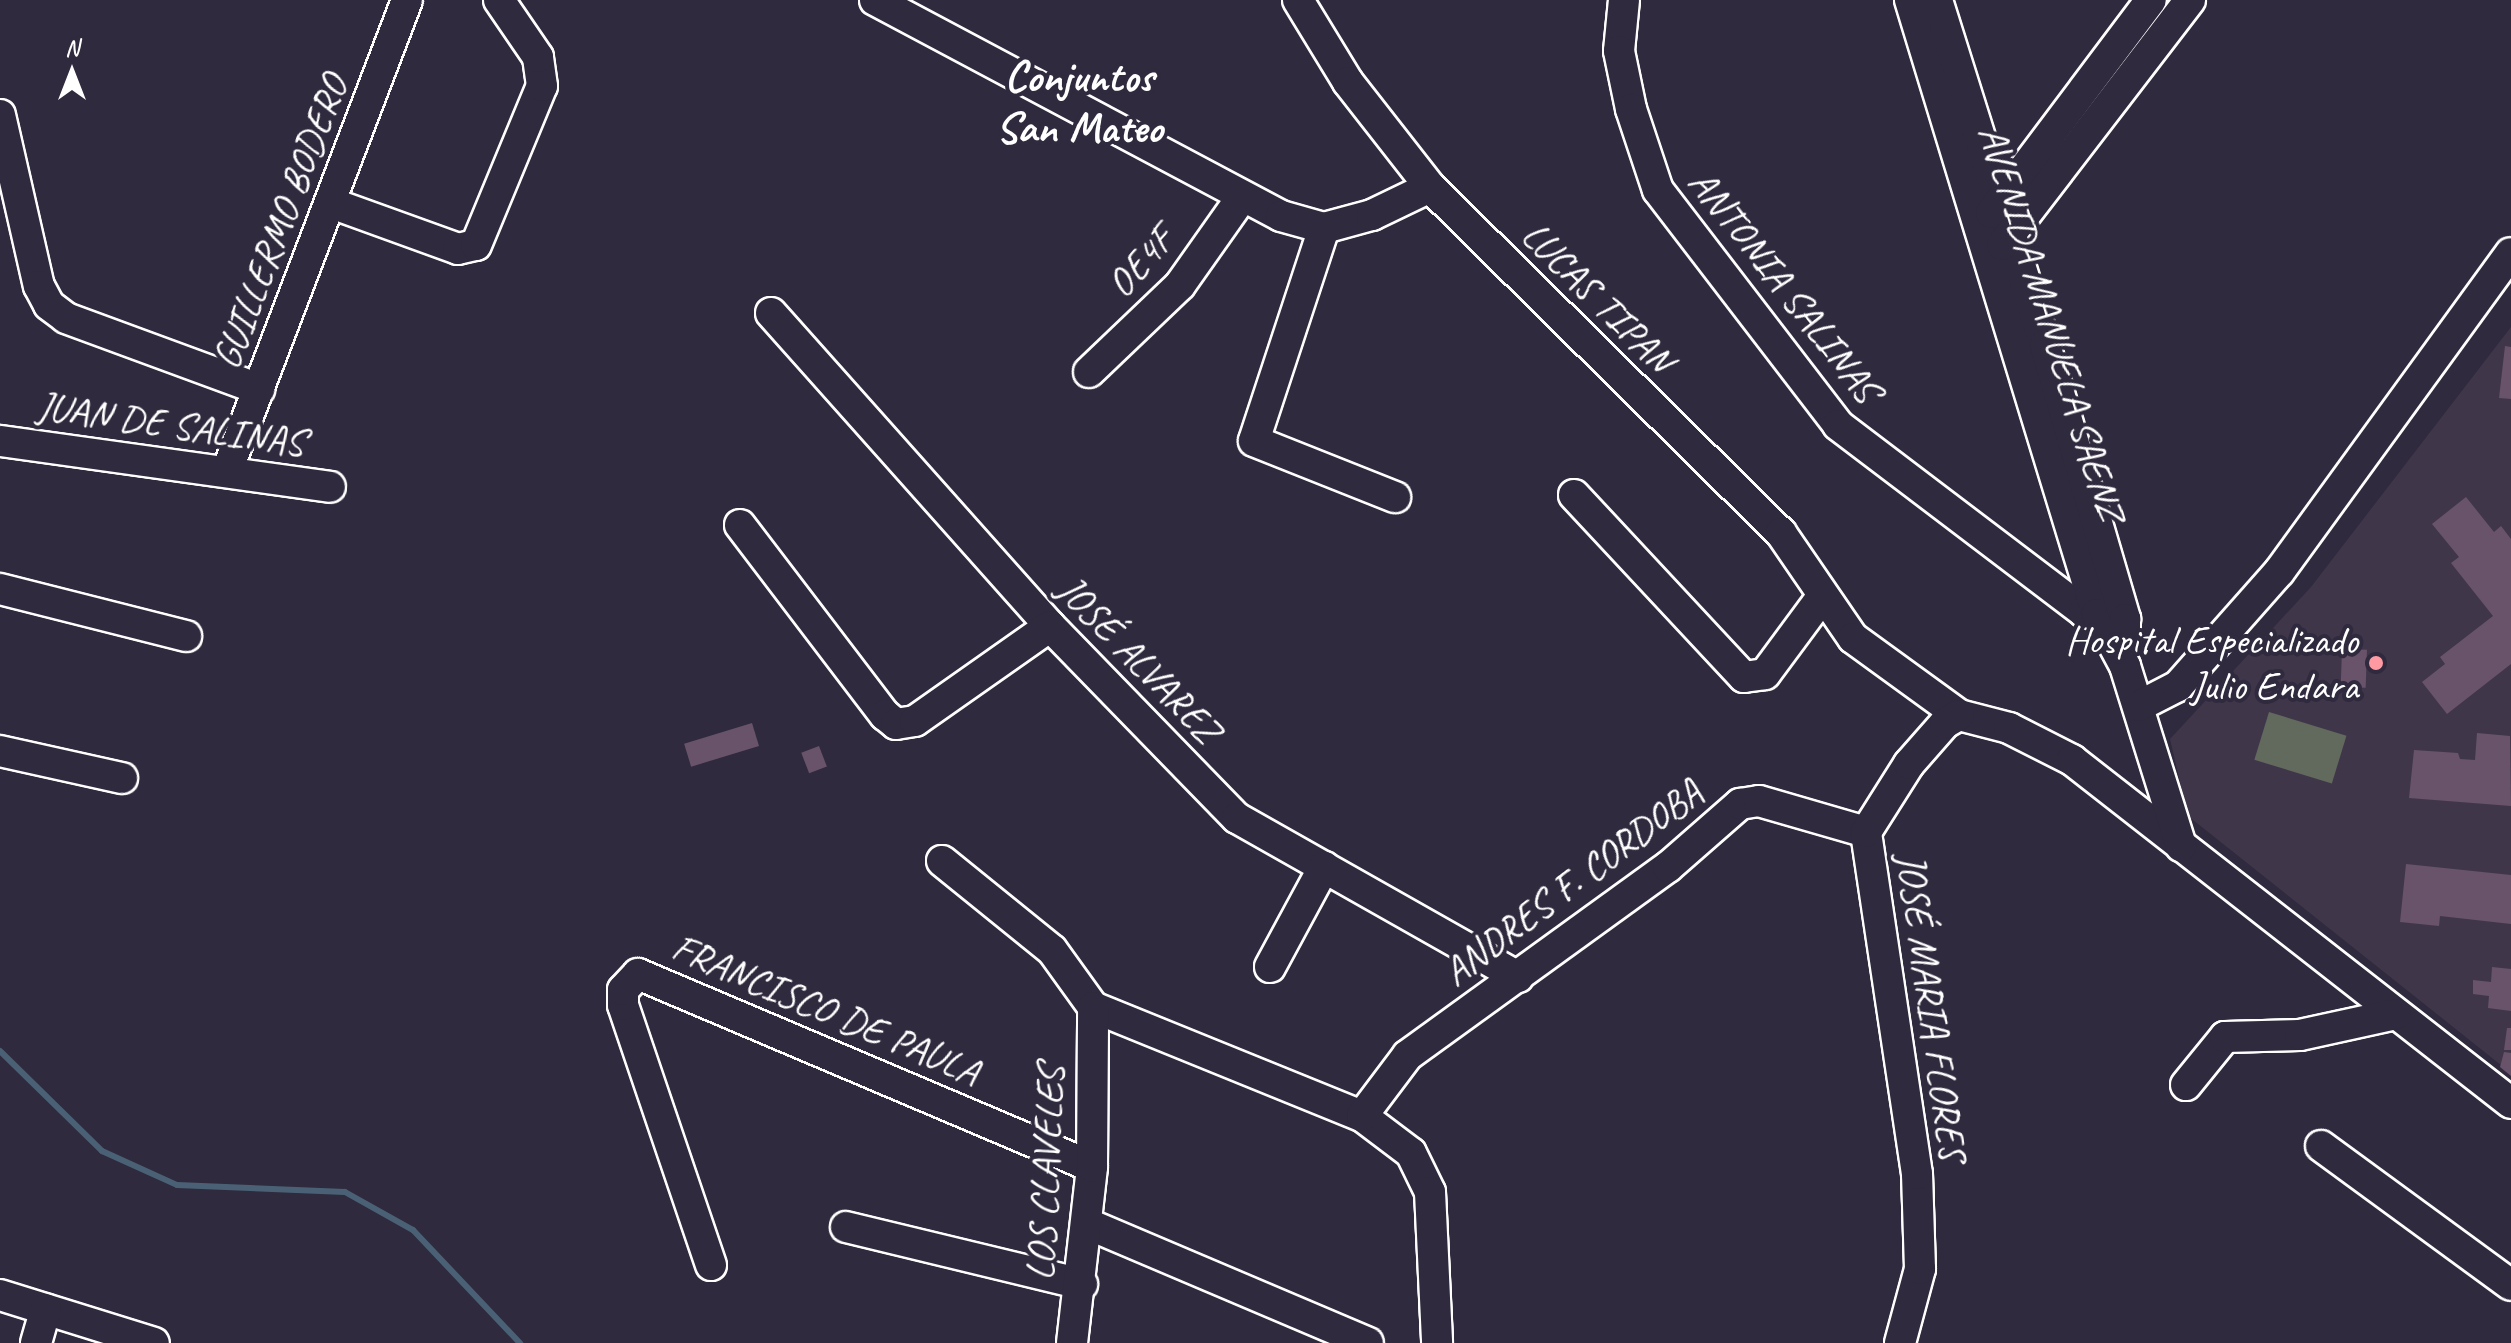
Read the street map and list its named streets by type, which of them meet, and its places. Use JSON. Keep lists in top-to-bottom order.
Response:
{
  "streets": {
    "street": [
      "GUILLERMO BODERO",
      "OE4F",
      "ANTONIA SALINAS",
      "LUCAS TIPAN",
      "AVENIDA MANUELA SAENZ",
      "JUAN DE SALINAS",
      "JOSÉ ALVAREZ",
      "ANDRES F. CORDOBA",
      "JOSÉ MARIA FLORES",
      "FRANCISCO DE PAULA",
      "LOS CLAVELES"
    ]
  },
  "crossings": [
    ["GUILLERMO BODERO", "JUAN DE SALINAS"],
    ["ANTONIA SALINAS", "AVENIDA MANUELA SAENZ"],
    ["LUCAS TIPAN", "AVENIDA MANUELA SAENZ"],
    ["LUCAS TIPAN", "JOSÉ MARIA FLORES"],
    ["JOSÉ ALVAREZ", "ANDRES F. CORDOBA"],
    ["ANDRES F. CORDOBA", "JOSÉ MARIA FLORES"],
    ["FRANCISCO DE PAULA", "LOS CLAVELES"]
  ],
  "districts": ["Conjuntos San Mateo"],
  "places": ["Hospital Especializado Julio Endara"],
  "north": "top"
}
